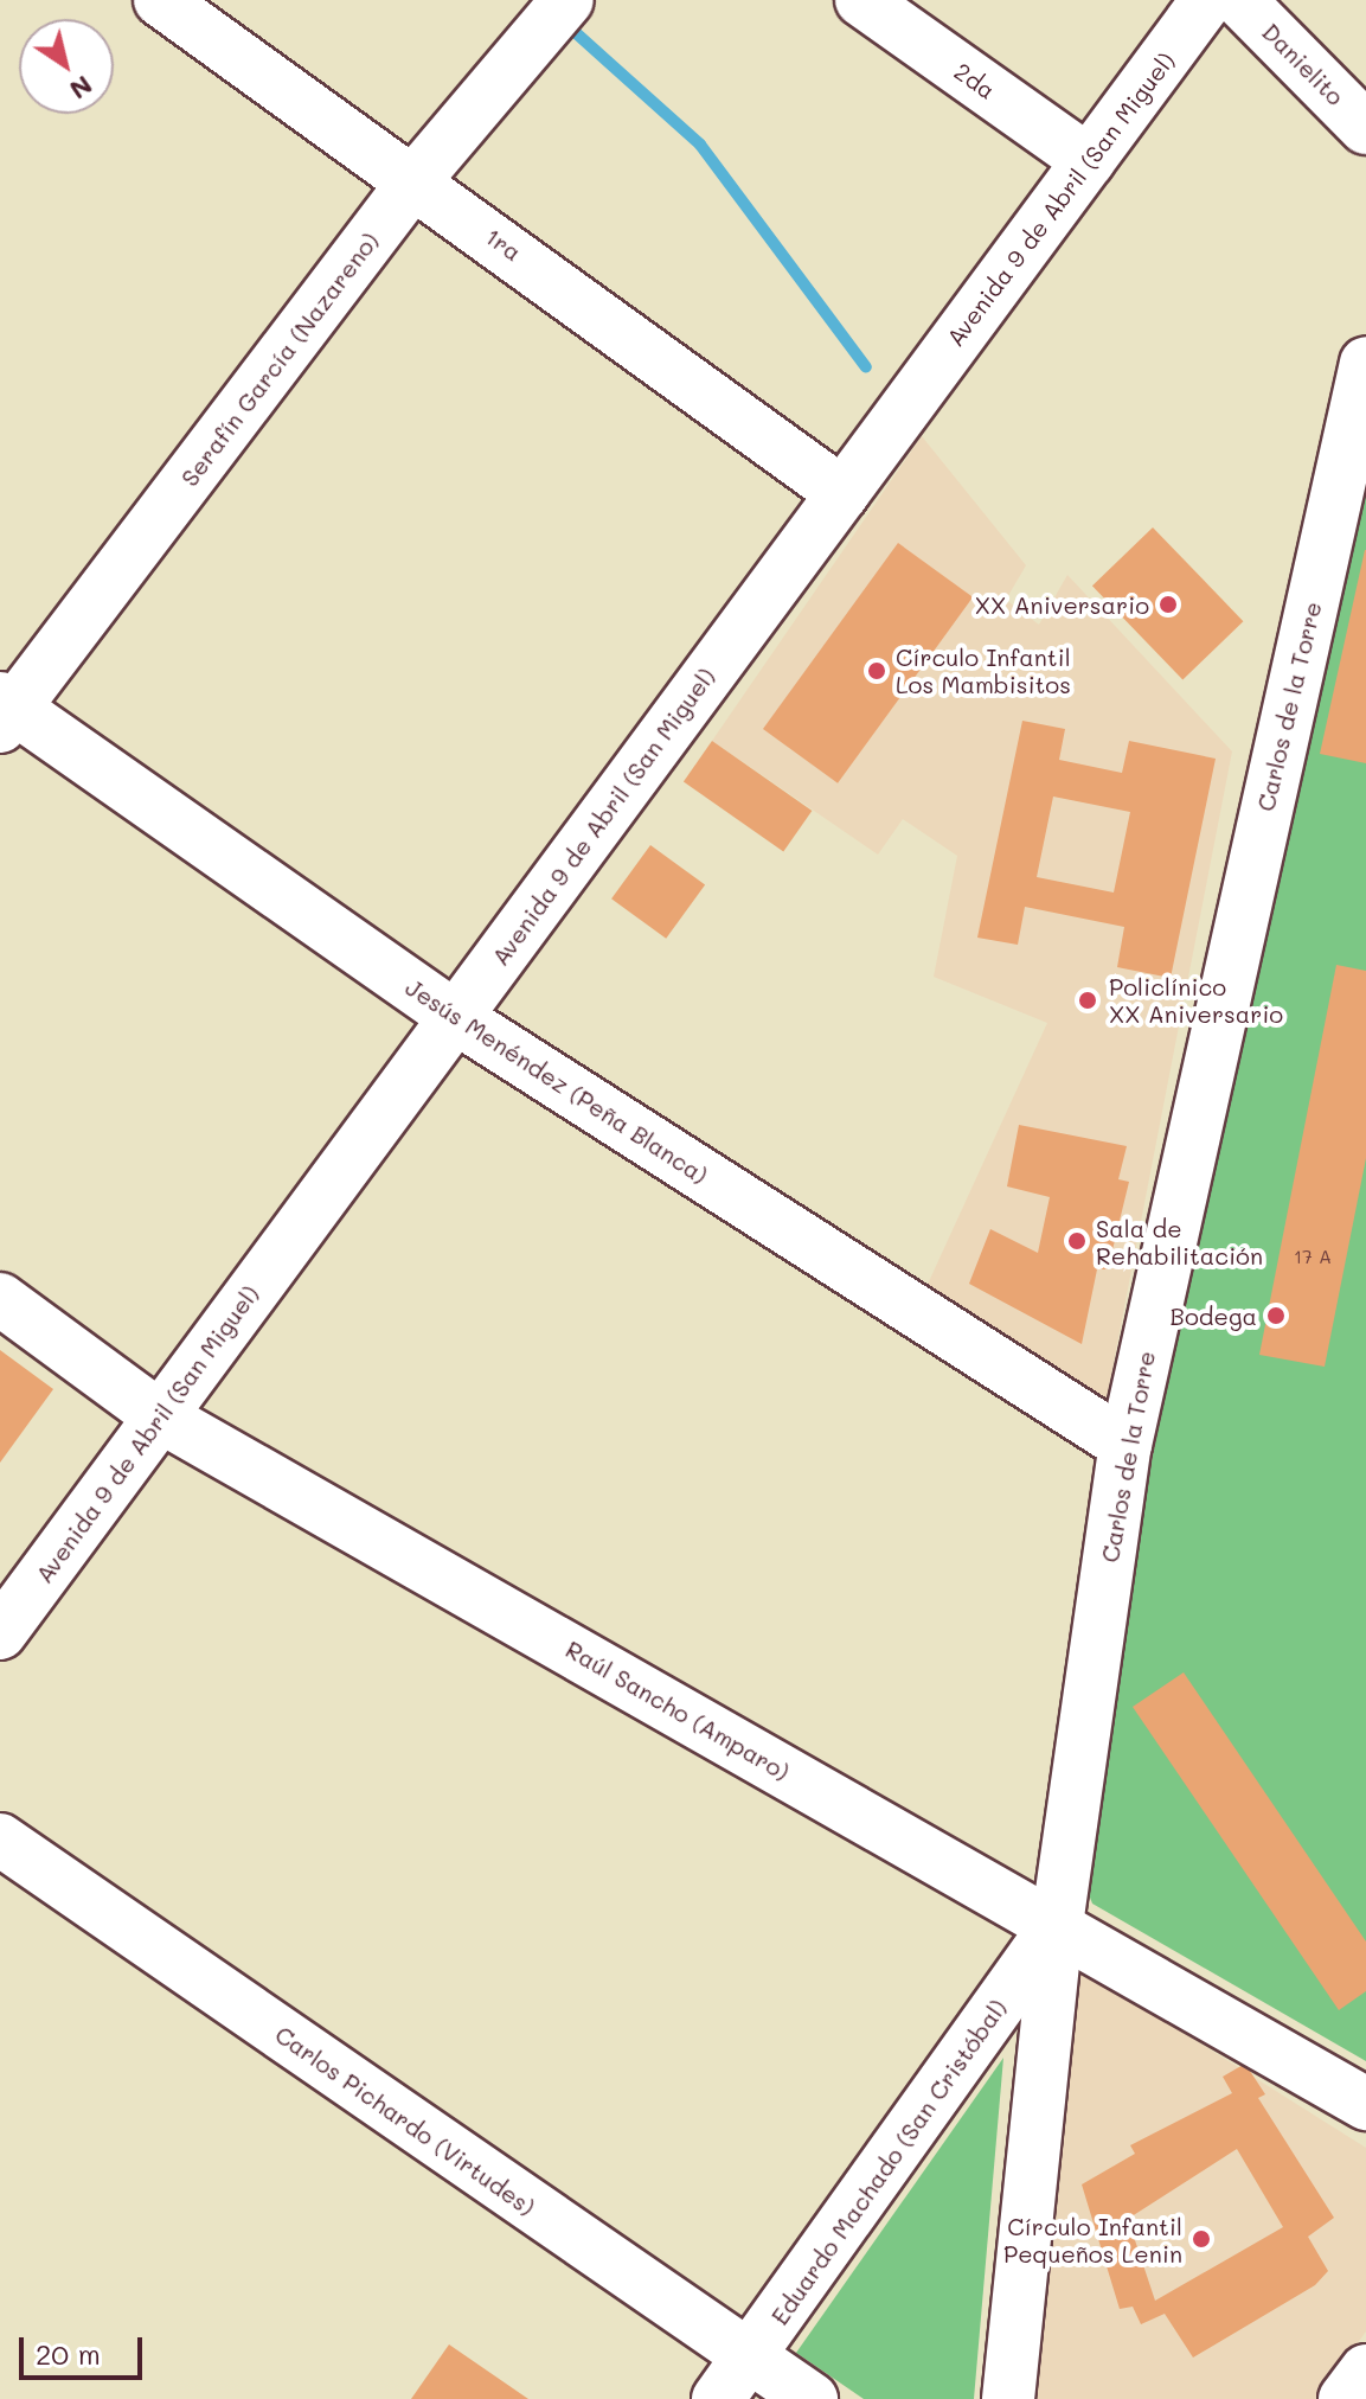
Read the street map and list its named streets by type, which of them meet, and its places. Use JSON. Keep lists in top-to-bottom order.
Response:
{
  "streets": {
    "street": [
      "Danielito",
      "2da",
      "Avenida 9 de Abril (San Miguel)",
      "1ra",
      "Serafín García (Nazareno)",
      "Carlos de la Torre",
      "Jesús Menéndez (Peña Blanca)",
      "Raúl Sancho (Amparo)",
      "Carlos Pichardo (Virtudes)",
      "Eduardo Machado (San Cristóbal)"
    ]
  },
  "crossings": [
    ["2da", "Avenida 9 de Abril (San Miguel)"],
    ["Avenida 9 de Abril (San Miguel)", "1ra"],
    ["Avenida 9 de Abril (San Miguel)", "Jesús Menéndez (Peña Blanca)"],
    ["Avenida 9 de Abril (San Miguel)", "Raúl Sancho (Amparo)"],
    ["1ra", "Serafín García (Nazareno)"],
    ["Serafín García (Nazareno)", "Jesús Menéndez (Peña Blanca)"],
    ["Carlos de la Torre", "Jesús Menéndez (Peña Blanca)"],
    ["Carlos de la Torre", "Raúl Sancho (Amparo)"],
    ["Carlos de la Torre", "Eduardo Machado (San Cristóbal)"],
    ["Raúl Sancho (Amparo)", "Eduardo Machado (San Cristóbal)"],
    ["Carlos Pichardo (Virtudes)", "Eduardo Machado (San Cristóbal)"]
  ],
  "places": [
    "XX Aniversario",
    "Círculo Infantil Los Mambisitos",
    "Policlínico XX Aniversario",
    "Sala de Rehabilitación",
    "Bodega",
    "Círculo Infantil Pequeños Lenin"
  ],
  "house_numbers": ["17 A"],
  "scale_bar": "20 m",
  "north": "bottom right"
}
